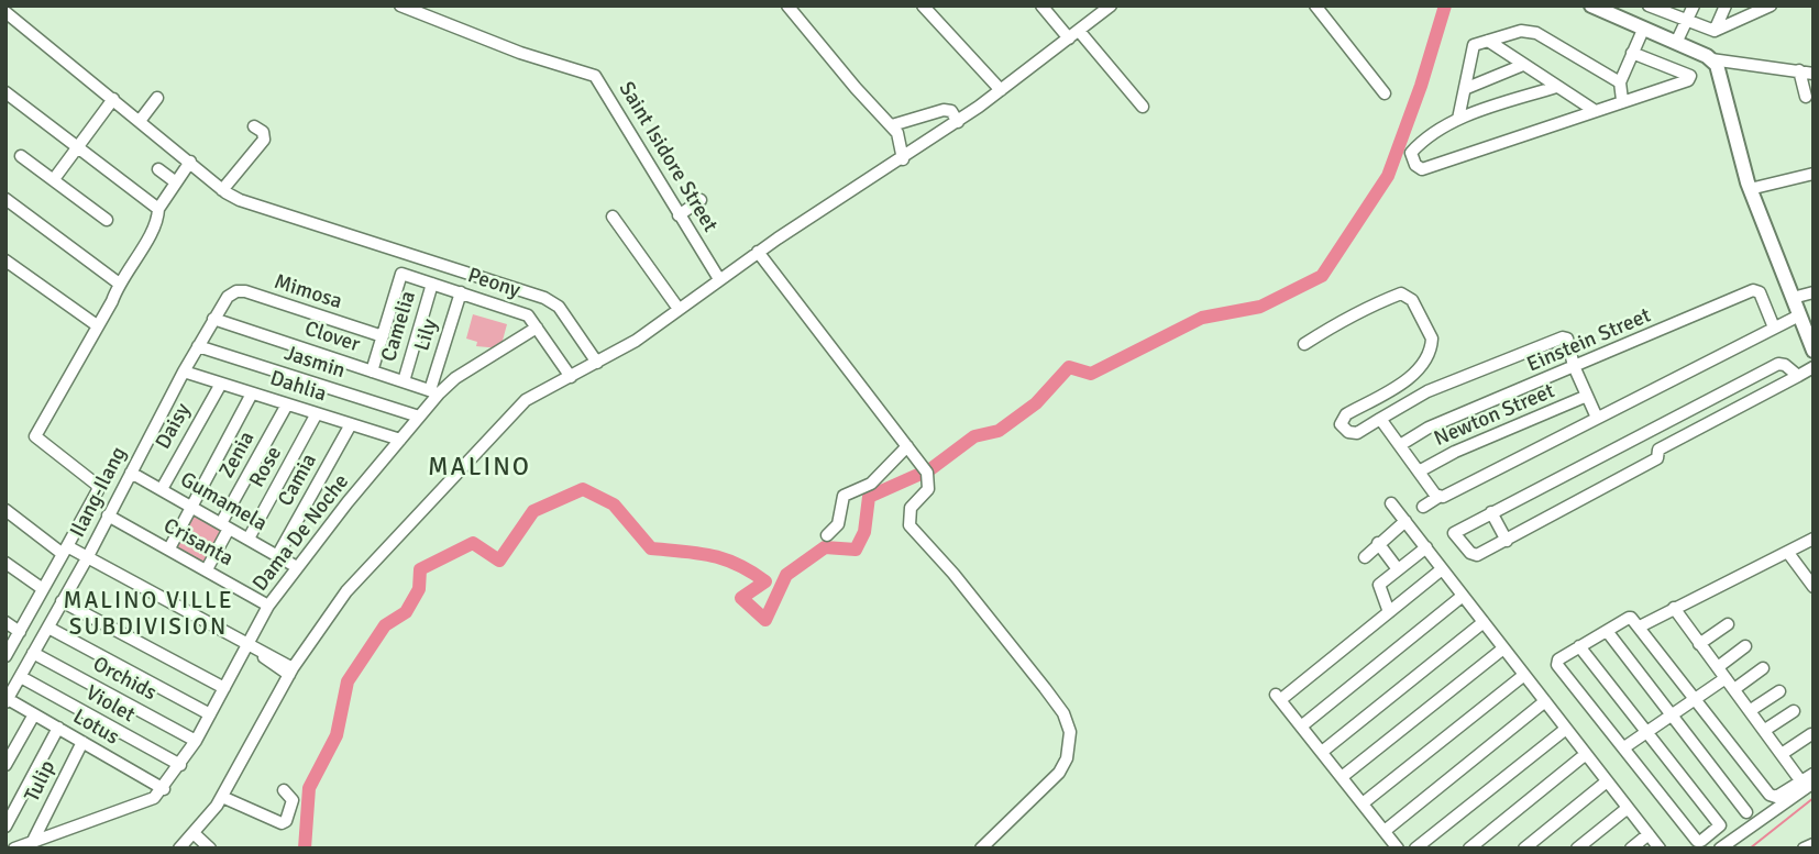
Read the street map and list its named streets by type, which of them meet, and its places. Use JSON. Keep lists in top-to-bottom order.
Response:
{
  "streets": {
    "street": [
      "Saint Isidore Street",
      "Peony",
      "Mimosa",
      "Camelia",
      "Lily",
      "Clover",
      "Einstein Street",
      "Jasmin",
      "Dahlia",
      "Newton Street",
      "Daisy",
      "Zenia",
      "Rose",
      "Camia",
      "Ilang-Ilang",
      "Gumamela",
      "Dama De Noche",
      "Crisanta",
      "Orchids",
      "Violet",
      "Lotus",
      "Tulip"
    ]
  },
  "crossings": [
    ["Peony", "Mimosa"],
    ["Peony", "Camelia"],
    ["Peony", "Lily"],
    ["Peony", "Dama De Noche"],
    ["Mimosa", "Ilang-Ilang"],
    ["Camelia", "Clover"],
    ["Lily", "Clover"],
    ["Lily", "Dama De Noche"],
    ["Clover", "Ilang-Ilang"],
    ["Clover", "Dama De Noche"],
    ["Jasmin", "Ilang-Ilang"],
    ["Jasmin", "Dama De Noche"],
    ["Dahlia", "Daisy"],
    ["Dahlia", "Zenia"],
    ["Dahlia", "Rose"],
    ["Dahlia", "Camia"],
    ["Dahlia", "Ilang-Ilang"],
    ["Dahlia", "Dama De Noche"],
    ["Daisy", "Gumamela"],
    ["Zenia", "Gumamela"],
    ["Zenia", "Crisanta"],
    ["Rose", "Gumamela"],
    ["Camia", "Gumamela"],
    ["Ilang-Ilang", "Gumamela"],
    ["Ilang-Ilang", "Crisanta"],
    ["Ilang-Ilang", "Orchids"],
    ["Ilang-Ilang", "Violet"],
    ["Ilang-Ilang", "Lotus"],
    ["Gumamela", "Dama De Noche"],
    ["Dama De Noche", "Crisanta"],
    ["Dama De Noche", "Orchids"],
    ["Dama De Noche", "Violet"],
    ["Dama De Noche", "Lotus"],
    ["Lotus", "Tulip"]
  ],
  "districts": ["MALINO", "MALINO VILLE SUBDIVISION"]
}
